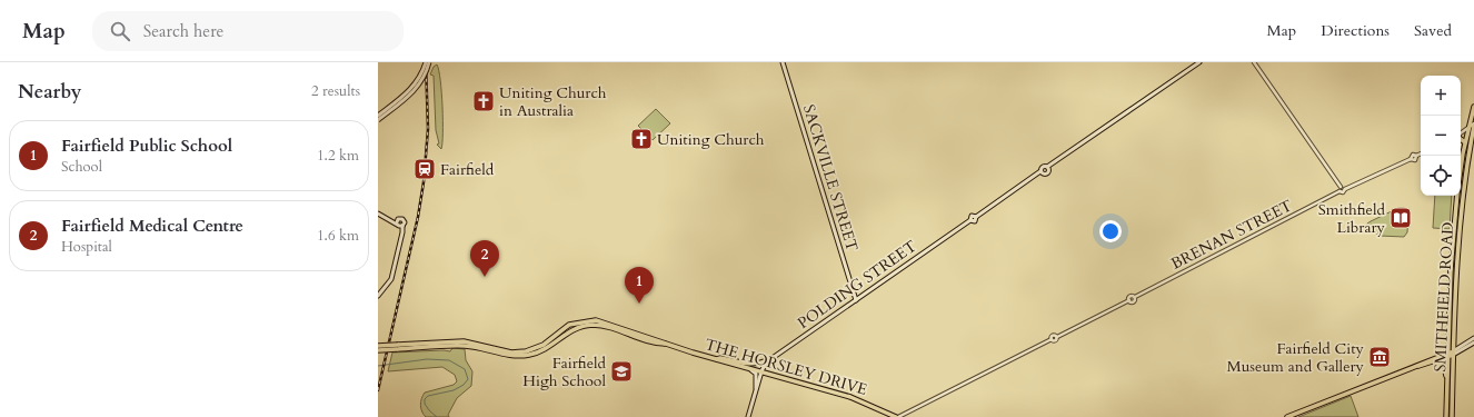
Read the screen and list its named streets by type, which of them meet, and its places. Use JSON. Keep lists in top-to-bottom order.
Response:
{
  "streets": {
    "main road": [
      "SACKVILLE STREET",
      "POLDING STREET",
      "SMITHFIELD ROAD",
      "THE HORSLEY DRIVE"
    ],
    "street": ["BRENAN STREET"]
  },
  "crossings": [
    ["SACKVILLE STREET", "POLDING STREET"],
    ["POLDING STREET", "THE HORSLEY DRIVE"]
  ],
  "places": {
    "church": ["Uniting Church in Australia", "Uniting Church"],
    "station": ["Fairfield"],
    "library": ["Smithfield Library"],
    "museum": ["Fairfield City Museum and Gallery"],
    "school or university": ["Fairfield High School"]
  },
  "page": {
    "header": "Map",
    "search": "Search here",
    "nav": ["Map", "Directions", "Saved"],
    "heading": ["Nearby", "2 results"],
    "map_buttons": ["+", "−"],
    "list": [
      {
        "mark": "1",
        "name": "Fairfield Public School",
        "note": "School",
        "value": "1.2 km"
      },
      {
        "mark": "2",
        "name": "Fairfield Medical Centre",
        "note": "Hospital",
        "value": "1.6 km"
      }
    ],
    "pins": ["2", "1"]
  }
}
